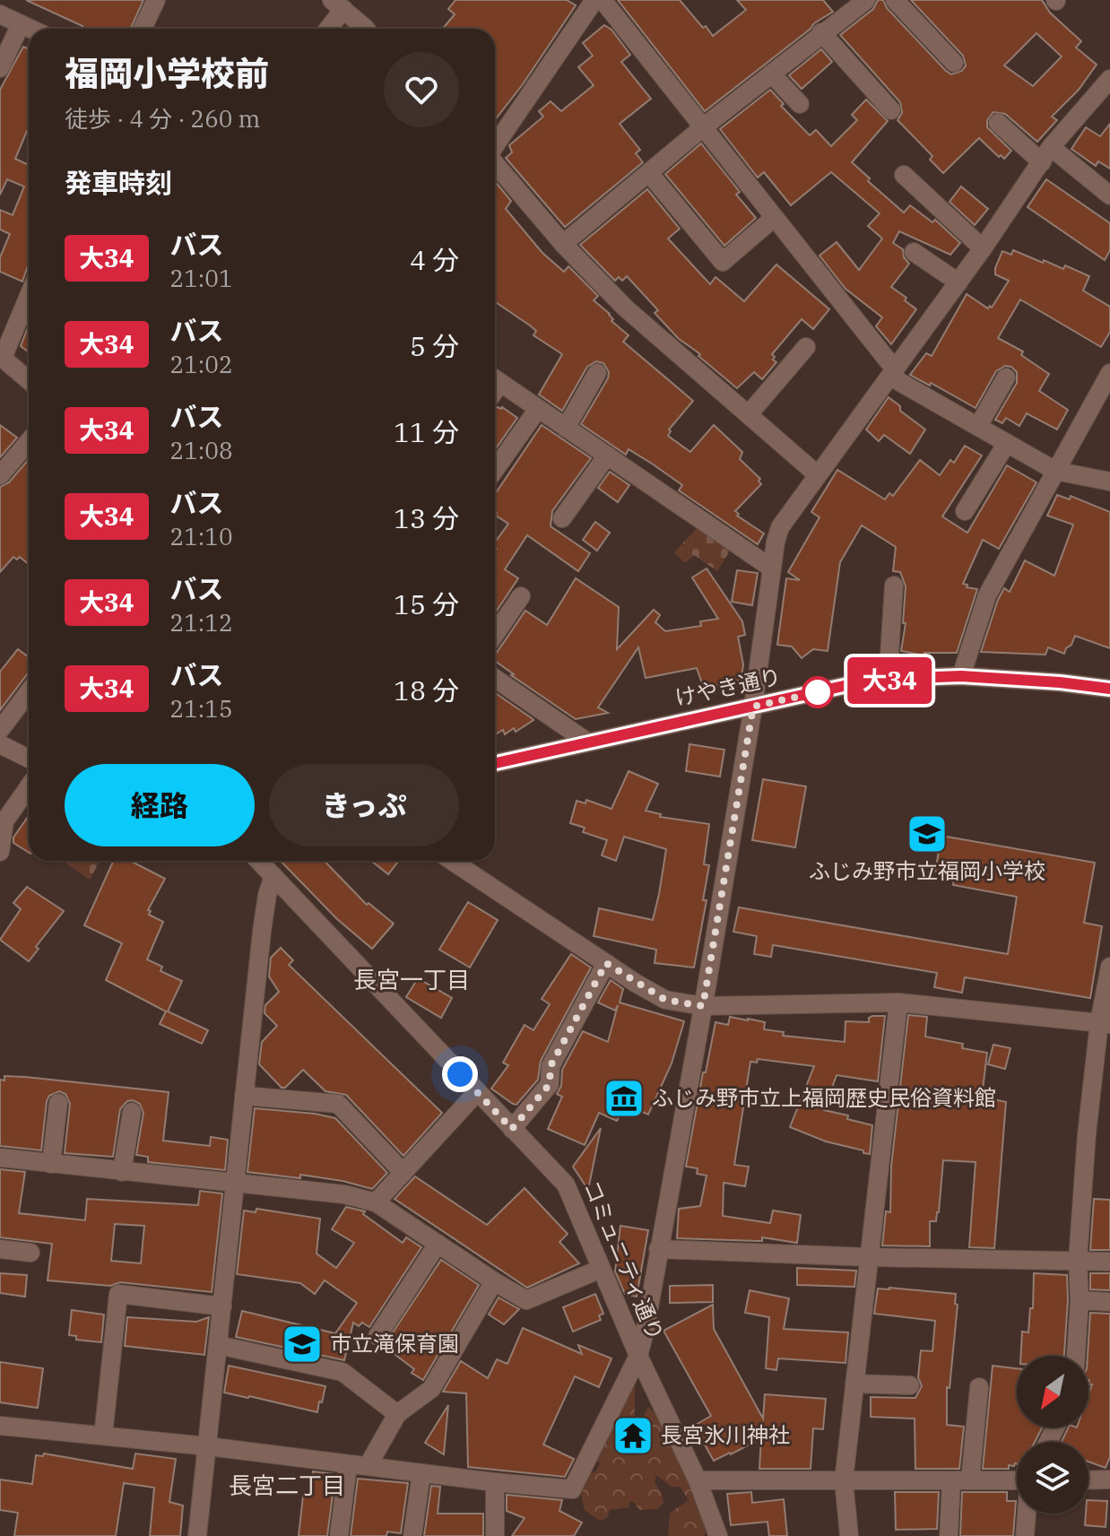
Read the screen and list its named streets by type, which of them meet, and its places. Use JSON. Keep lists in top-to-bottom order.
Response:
{
  "streets": {
    "street": ["けやき通り", "コミュニティ通り"]
  },
  "districts": ["長宮一丁目", "長宮二丁目"],
  "places": {
    "school or university": ["ふじみ野市立福岡小学校", "市立滝保育園"],
    "museum": ["ふじみ野市立上福岡歴史民俗資料館"],
    "temple": ["長宮氷川神社"]
  },
  "lines": ["bus line 大34"],
  "north": "bottom left",
  "page": {
    "on_map": "大34",
    "heading": [
      ["福岡小学校前", "徒歩 · 4 分 · 260 m"],
      "発車時刻"
    ],
    "list": [
      {
        "mark": "大34",
        "name": "バス",
        "note": "21:01",
        "value": "4 分"
      },
      {
        "mark": "大34",
        "name": "バス",
        "note": "21:02",
        "value": "5 分"
      },
      {
        "mark": "大34",
        "name": "バス",
        "note": "21:08",
        "value": "11 分"
      },
      {
        "mark": "大34",
        "name": "バス",
        "note": "21:10",
        "value": "13 分"
      },
      {
        "mark": "大34",
        "name": "バス",
        "note": "21:12",
        "value": "15 分"
      },
      {
        "mark": "大34",
        "name": "バス",
        "note": "21:15",
        "value": "18 分"
      }
    ],
    "buttons": ["経路", "きっぷ"]
  }
}
